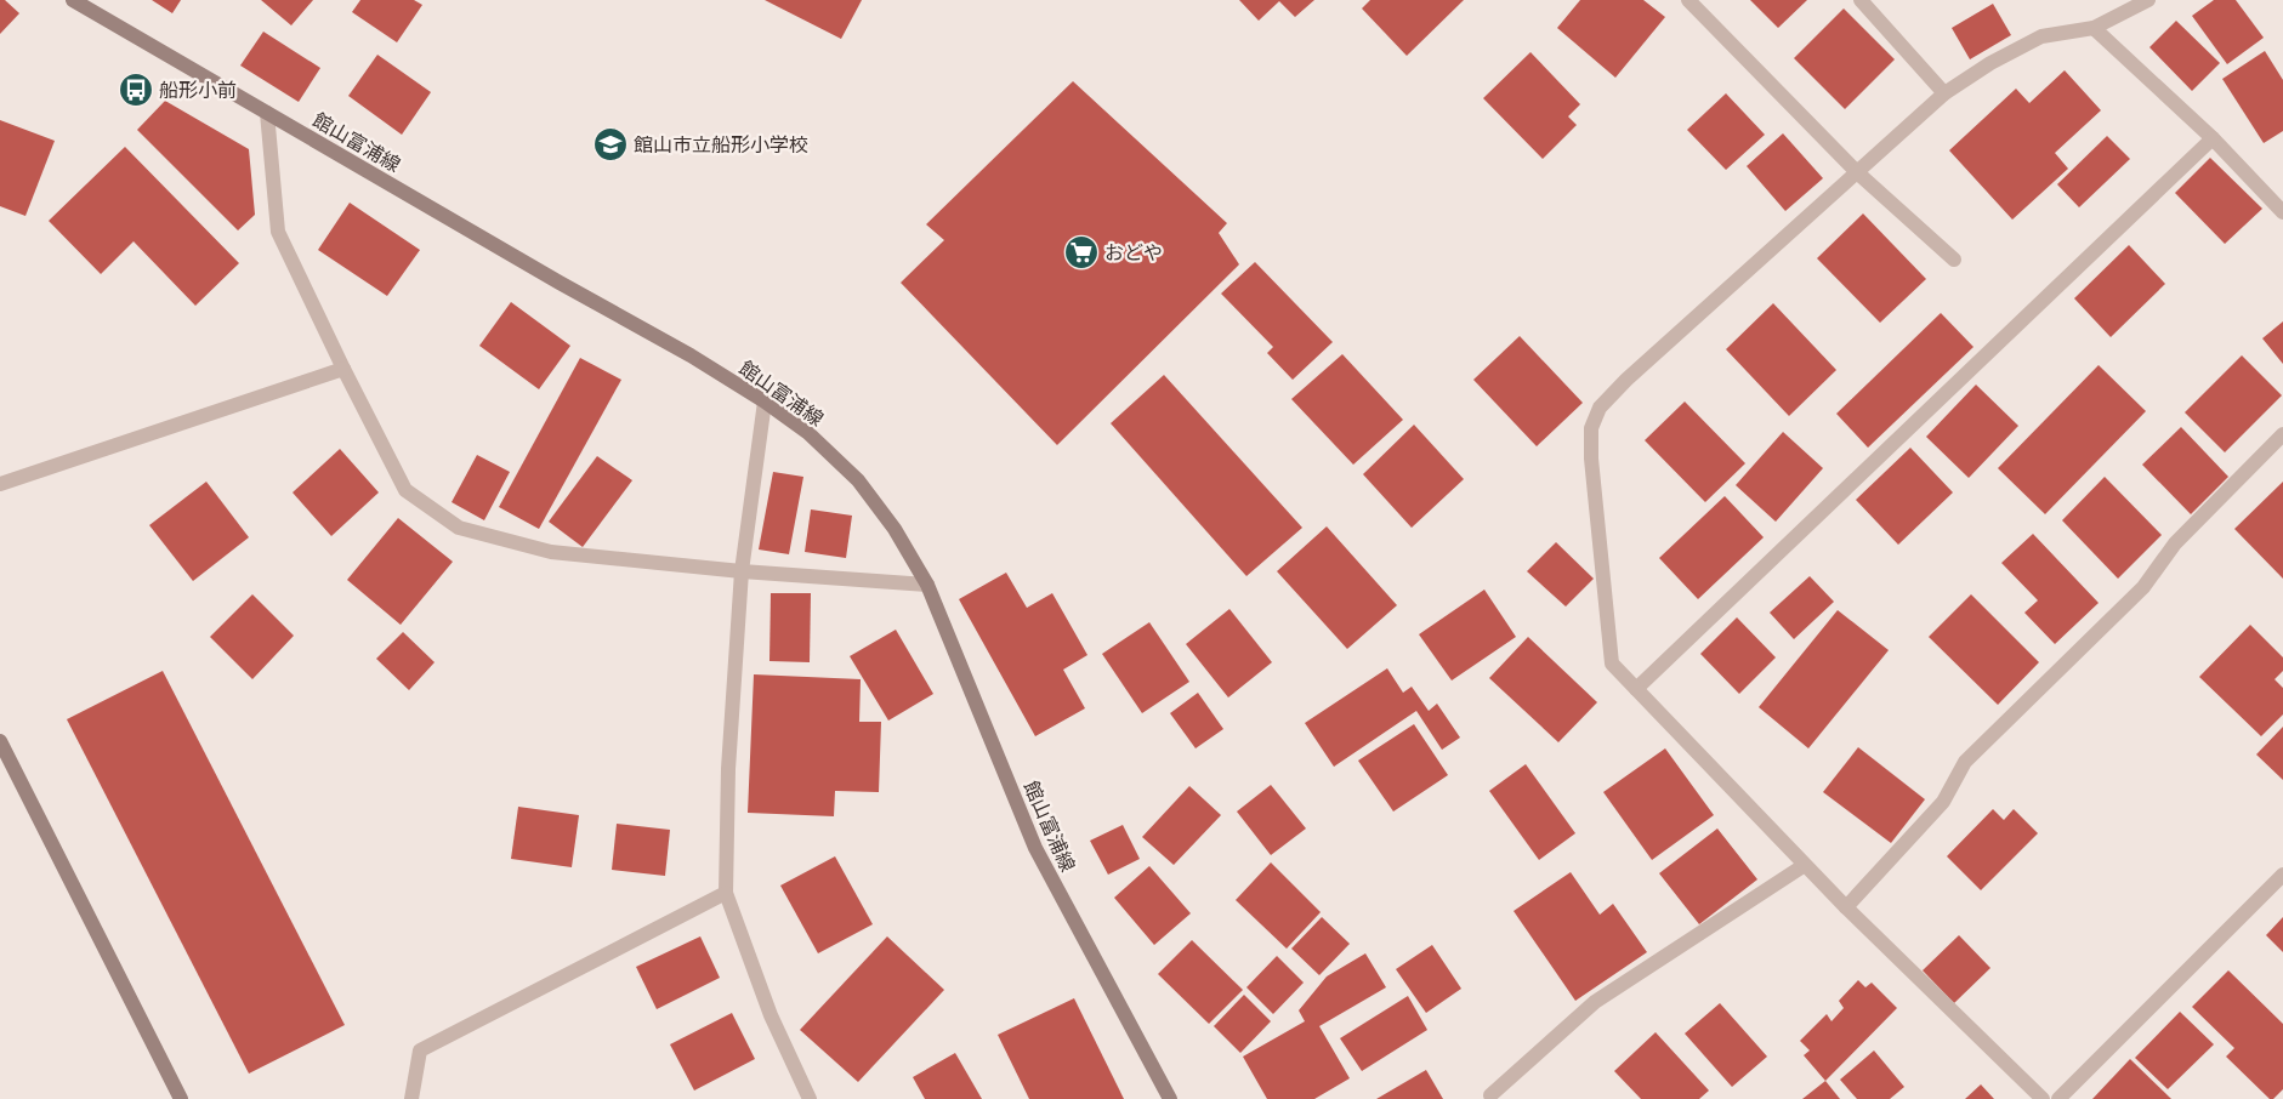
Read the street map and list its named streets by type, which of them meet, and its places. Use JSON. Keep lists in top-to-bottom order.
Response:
{
  "streets": {
    "main road": ["館山富浦線"]
  },
  "places": {
    "bus stop": ["船形小前"],
    "school or university": ["館山市立船形小学校"],
    "supermarket": ["おどや"]
  }
}
